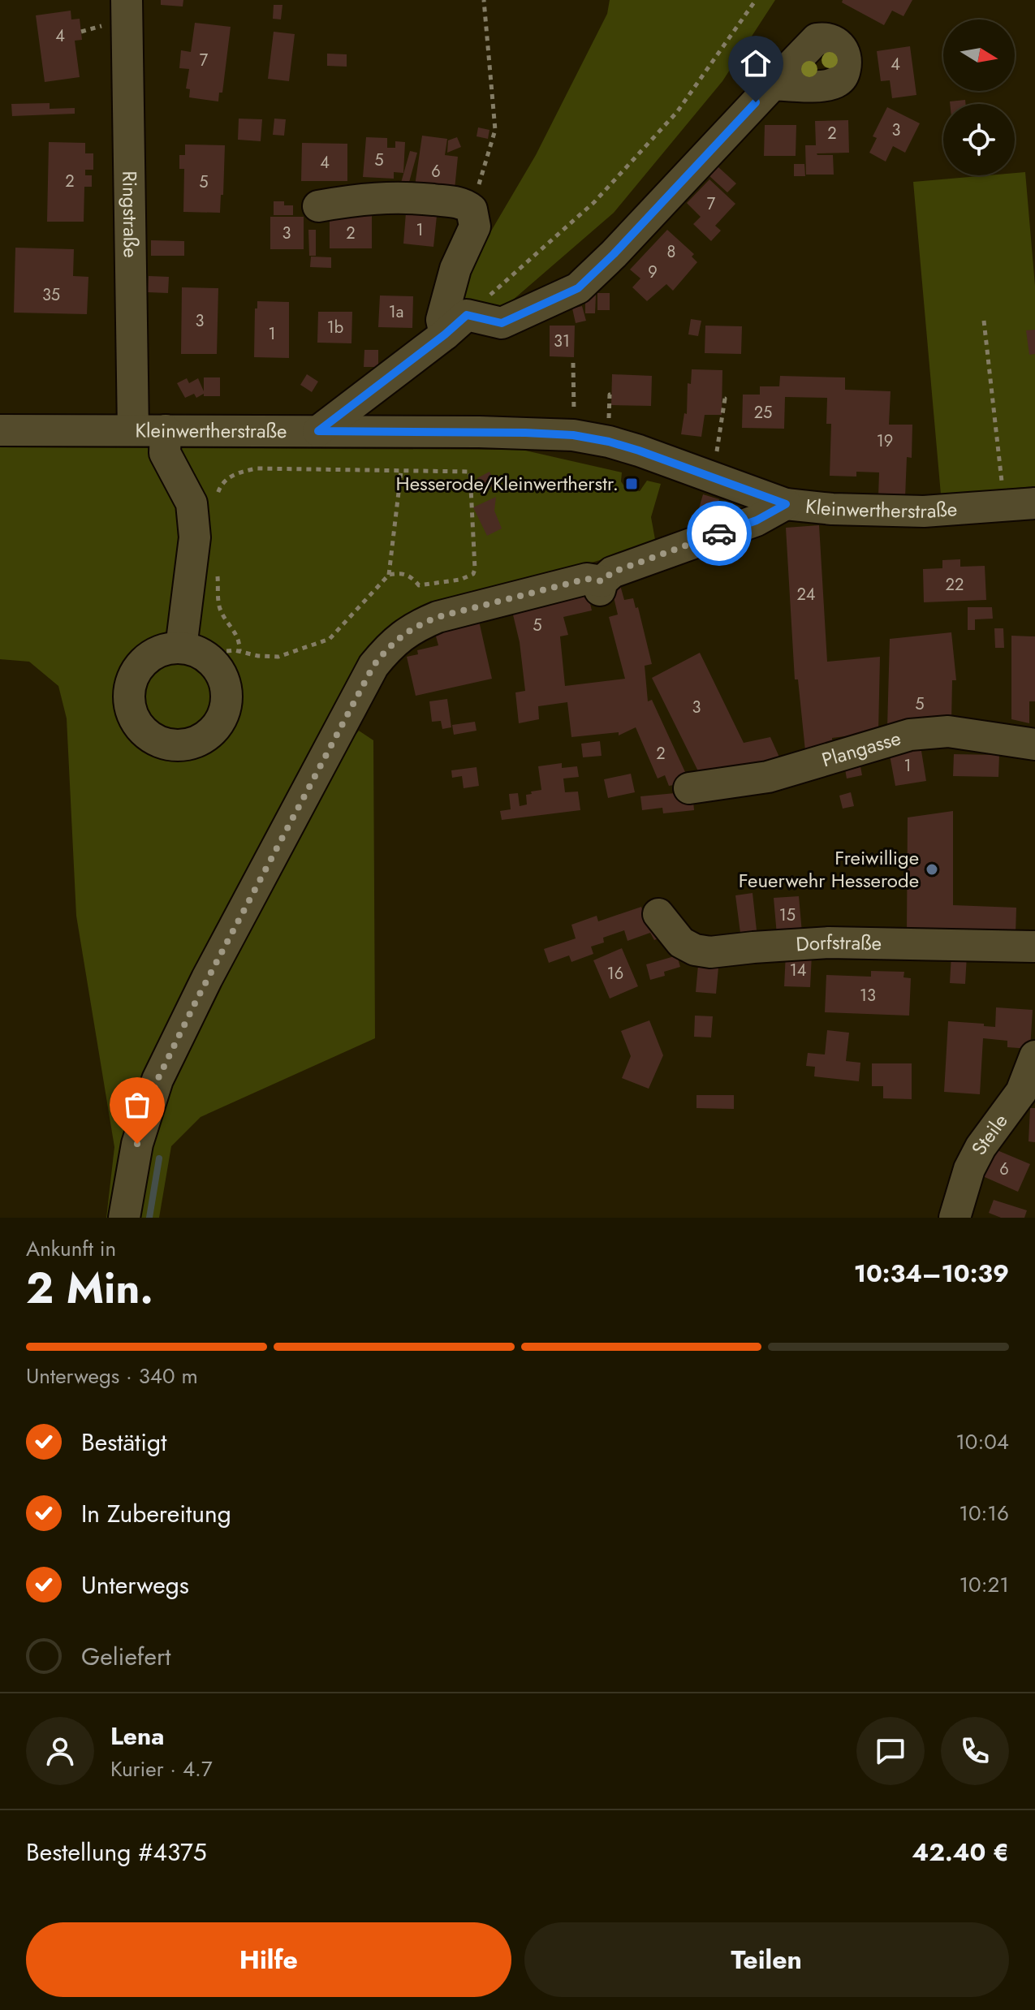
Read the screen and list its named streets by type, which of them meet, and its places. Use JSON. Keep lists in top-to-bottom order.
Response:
{
  "streets": {
    "street": [
      "Ringstraße",
      "Kleinwertherstraße",
      "Plangasse",
      "Dorfstraße",
      "Steile"
    ]
  },
  "crossings": [
    ["Ringstraße", "Kleinwertherstraße"]
  ],
  "places": {
    "transit": ["Hesserode/Kleinwertherstr."],
    "other": ["Freiwillige Feuerwehr Hesserode"]
  },
  "house_numbers": [
    "4",
    "7",
    "4",
    "3",
    "2",
    "5",
    "4",
    "6",
    "2",
    "5",
    "7",
    "1",
    "3",
    "2",
    "8",
    "9",
    "35",
    "1a",
    "3",
    "1b",
    "1",
    "31",
    "25",
    "19",
    "22",
    "24",
    "5",
    "5",
    "3",
    "2",
    "1",
    "15",
    "14",
    "16",
    "13",
    "6"
  ],
  "north": "right",
  "page": {
    "heading": ["2 Min.", "Ankunft in", "10:34–10:39"],
    "panel": [
      "Lena",
      "Kurier · 4.7",
      "Bestellung #4375",
      "42.40 €"
    ],
    "bar": "Unterwegs · 340 m",
    "list": [
      ["Bestätigt", "10:04"],
      ["In Zubereitung", "10:16"],
      ["Unterwegs", "10:21"],
      "Geliefert"
    ],
    "buttons": ["Hilfe", "Teilen"]
  }
}
